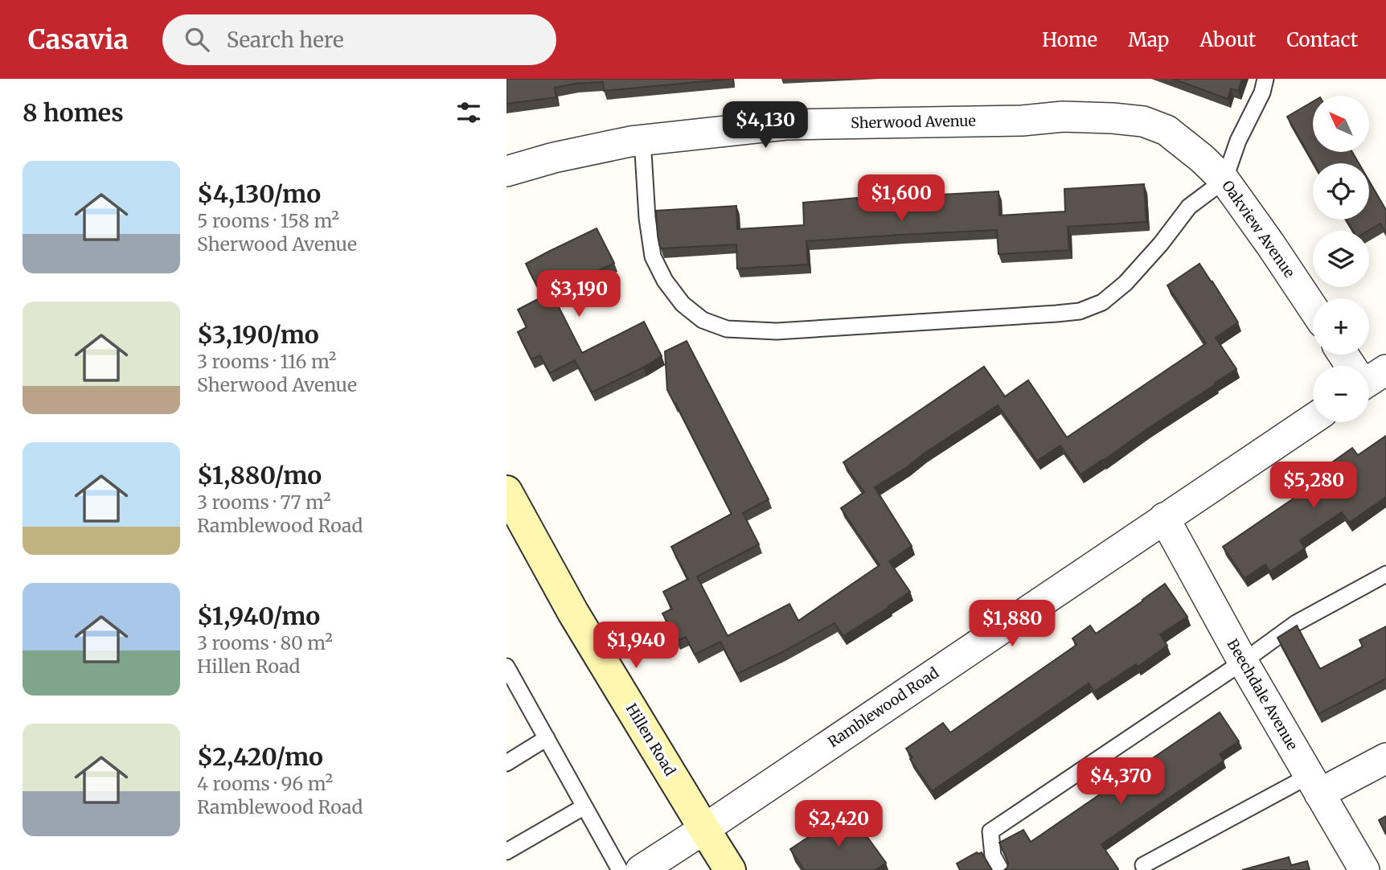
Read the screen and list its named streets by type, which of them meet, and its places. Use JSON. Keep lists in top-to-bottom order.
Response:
{
  "streets": {
    "street": [
      "Sherwood Avenue",
      "Oakview Avenue",
      "Beechdale Avenue",
      "Ramblewood Road",
      "Hillen Road"
    ]
  },
  "crossings": [
    ["Sherwood Avenue", "Oakview Avenue"],
    ["Beechdale Avenue", "Ramblewood Road"],
    ["Ramblewood Road", "Hillen Road"]
  ],
  "north": "top left",
  "page": {
    "header": "Casavia",
    "search": "Search here",
    "nav": [
      "Home",
      "Map",
      "About",
      "Contact"
    ],
    "heading": "8 homes",
    "map_buttons": ["+", "−"],
    "price": [
      "$4,130",
      "$1,600",
      "$3,190",
      "$5,280",
      "$1,880",
      "$1,940",
      "$4,370",
      "$2,420"
    ],
    "list": [
      {
        "name": "$4,130/mo",
        "note": "5 rooms · 158 m² · Sherwood Avenue"
      },
      {
        "name": "$3,190/mo",
        "note": "3 rooms · 116 m² · Sherwood Avenue"
      },
      {
        "name": "$1,880/mo",
        "note": "3 rooms · 77 m² · Ramblewood Road"
      },
      {
        "name": "$1,940/mo",
        "note": "3 rooms · 80 m² · Hillen Road"
      },
      {
        "name": "$2,420/mo",
        "note": "4 rooms · 96 m² · Ramblewood Road"
      }
    ]
  }
}
